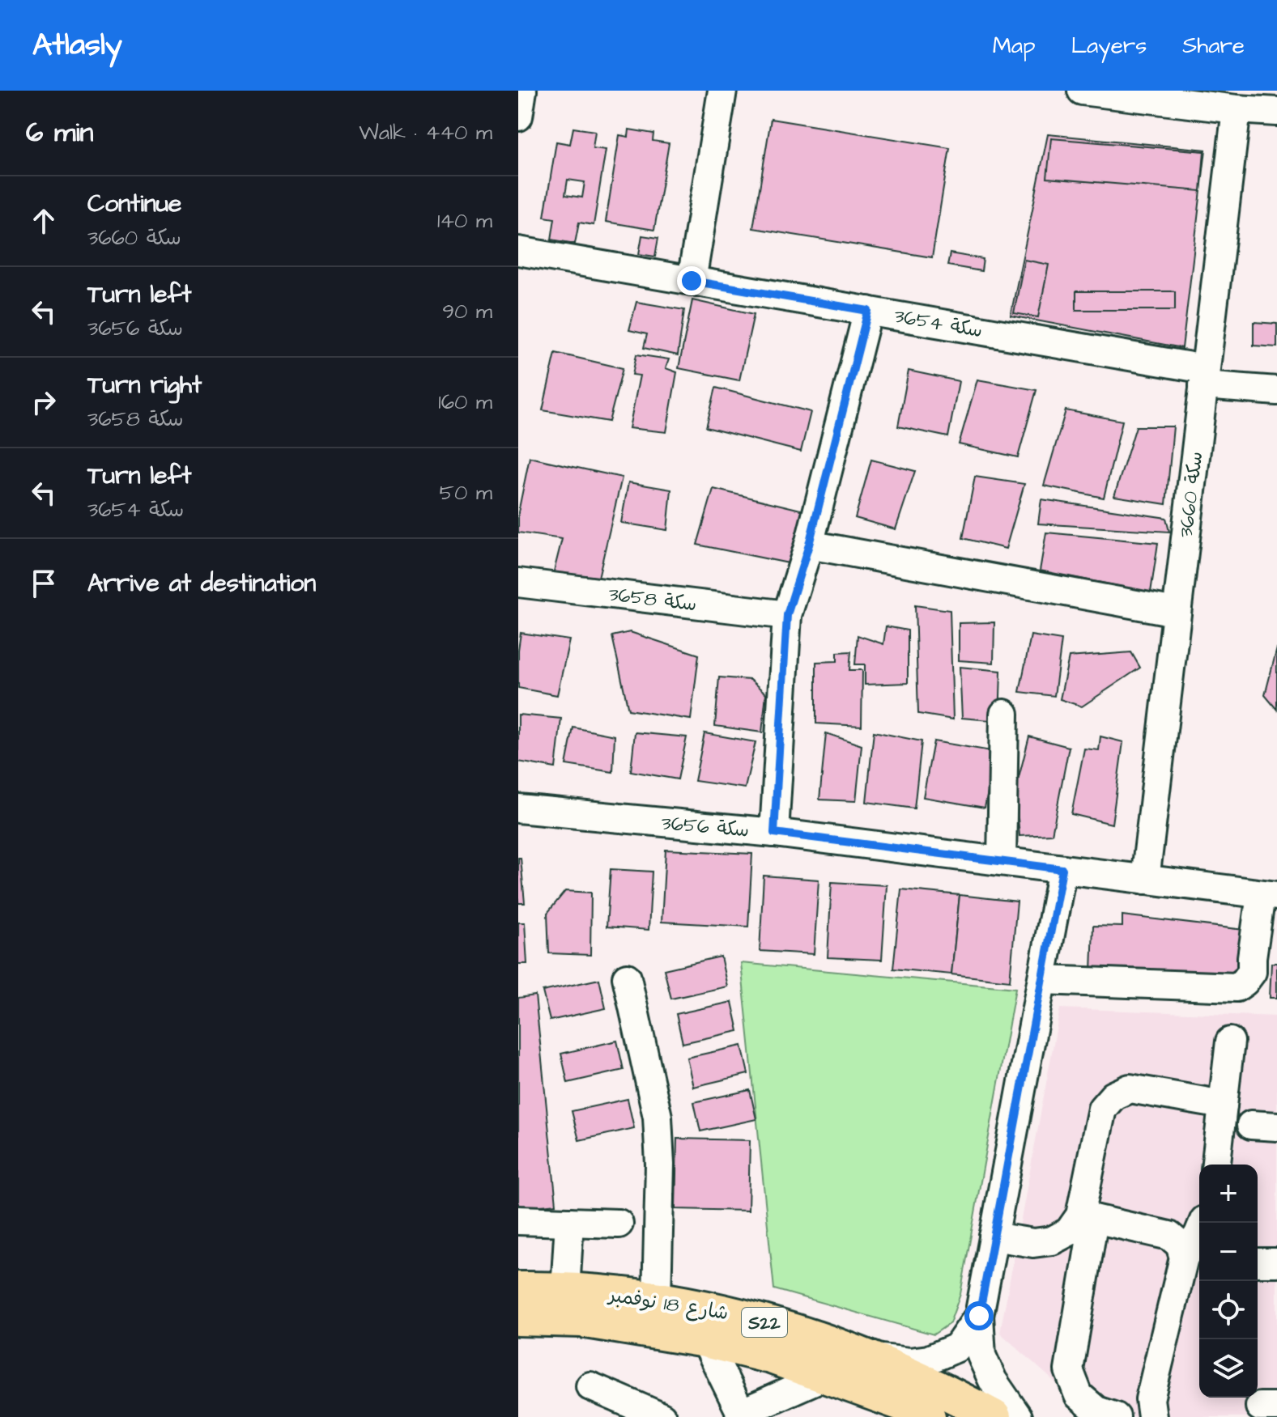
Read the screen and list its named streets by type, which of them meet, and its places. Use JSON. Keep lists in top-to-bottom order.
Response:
{
  "streets": {
    "main road": ["شارع 18 نوفمبر", "S22"],
    "street": [
      "سكة 3654",
      "سكة 3660",
      "سكة 3658",
      "سكة 3656"
    ]
  },
  "crossings": [
    ["سكة 3654", "سكة 3660"],
    ["سكة 3660", "سكة 3656"]
  ],
  "page": {
    "header": "Atlasly",
    "nav": ["Map", "Layers", "Share"],
    "heading": ["6 min", "Walk · 440 m"],
    "list": [
      ["Continue", "سكة 3660", "140 m"],
      ["Turn left", "سكة 3656", "90 m"],
      ["Turn right", "سكة 3658", "160 m"],
      ["Turn left", "سكة 3654", "50 m"],
      "Arrive at destination"
    ],
    "map_buttons": ["+", "−"]
  }
}
